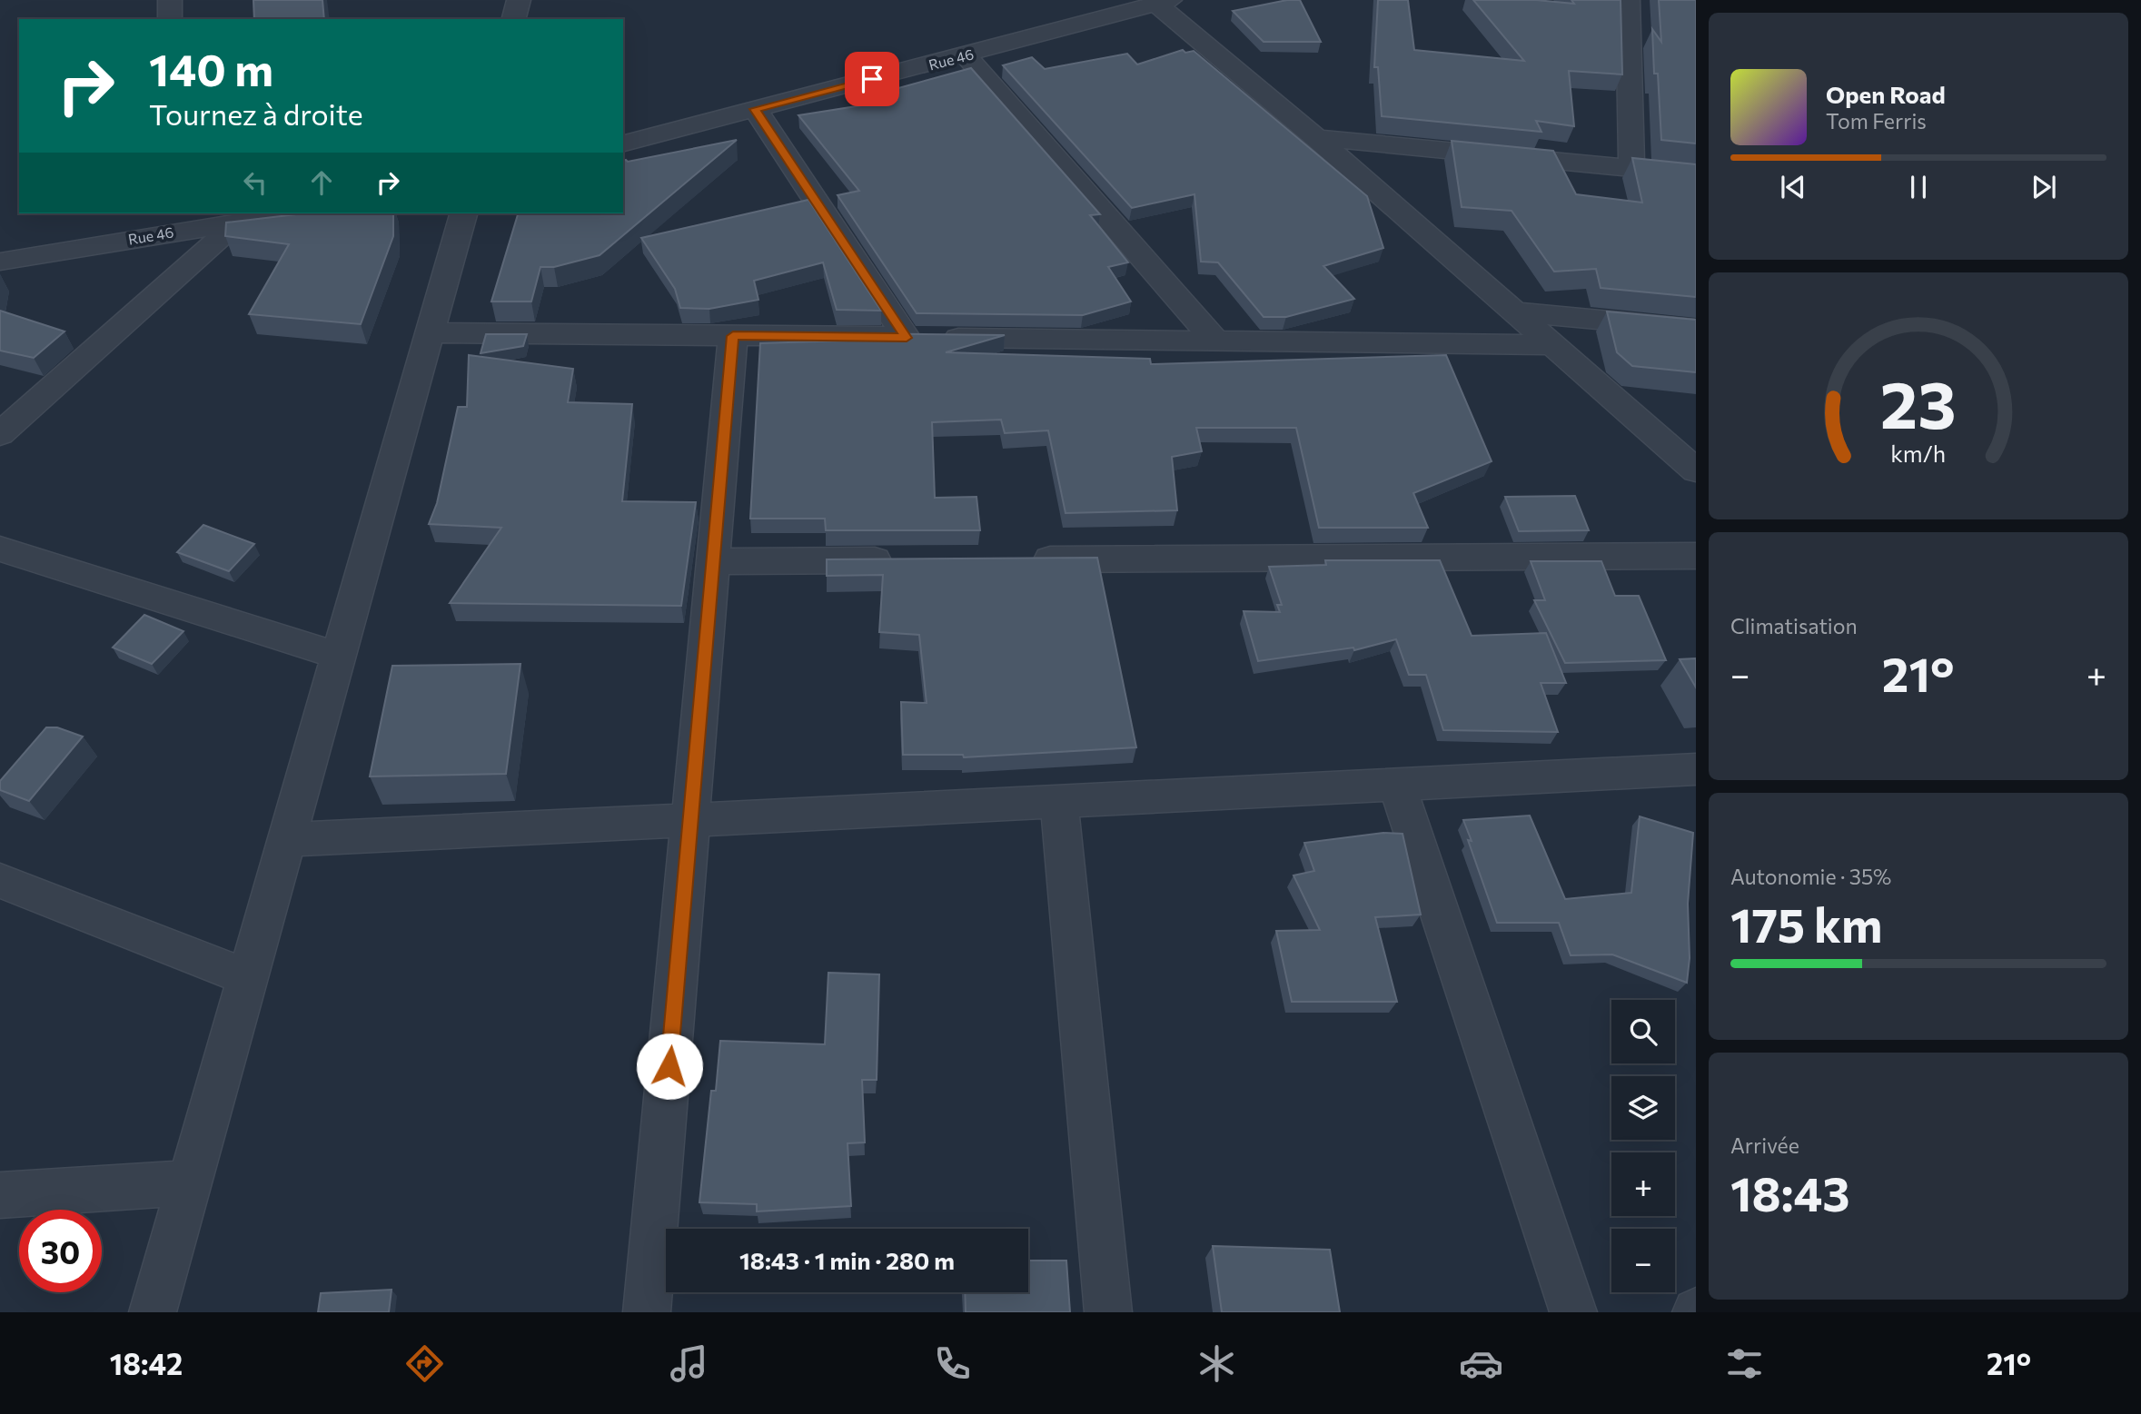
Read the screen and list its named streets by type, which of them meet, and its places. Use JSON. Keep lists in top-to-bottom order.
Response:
{
  "streets": {
    "street": ["Rue 46"]
  },
  "page": {
    "turn": ["140 m", "Tournez à droite"],
    "song": ["Open Road", "Tom Ferris"],
    "tile": [
      "Climatisation",
      ["Autonomie · 35%", "175 km"],
      ["Arrivée", "18:43"]
    ],
    "heat": ["−", "21°", "+"],
    "map_buttons": ["+", "−"],
    "limit": "30",
    "trip": "18:43 · 1 min · 280 m",
    "tabs": ["18:42", "21°"],
    "gauge": ["23", "km/h"]
  }
}
